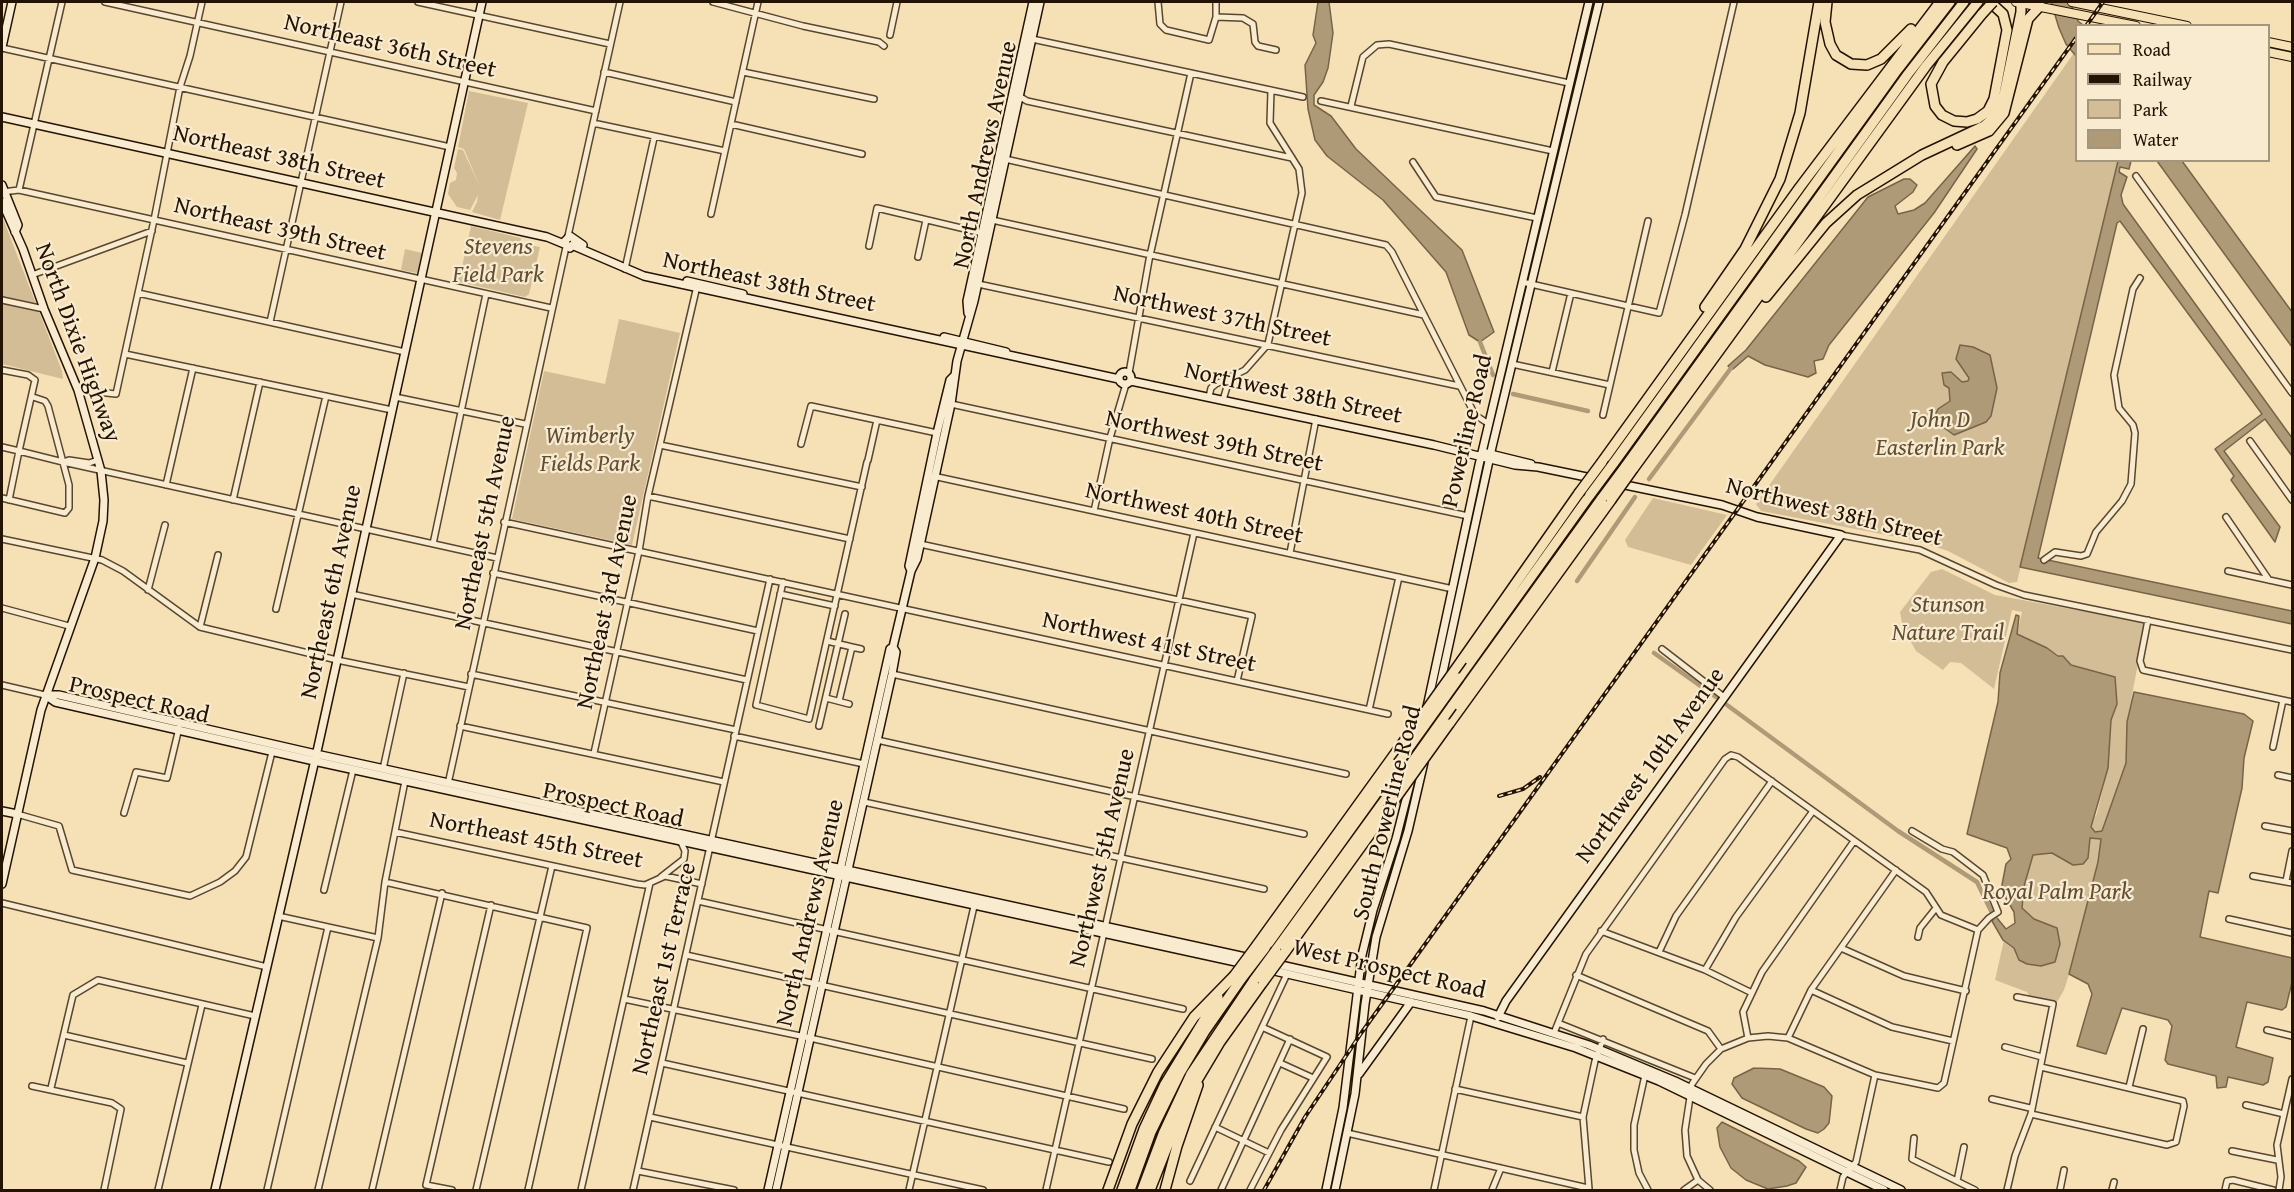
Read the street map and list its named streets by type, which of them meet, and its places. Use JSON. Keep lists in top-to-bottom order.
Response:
{
  "streets": {
    "main road": [
      "North Andrews Avenue",
      "Northeast 38th Street",
      "North Dixie Highway",
      "Northwest 38th Street",
      "Powerline Road",
      "Northeast 6th Avenue",
      "Prospect Road",
      "Northwest 10th Avenue",
      "South Powerline Road",
      "West Prospect Road"
    ],
    "street": [
      "Northeast 36th Street",
      "Northeast 39th Street",
      "Northwest 37th Street",
      "Northwest 39th Street",
      "Northwest 40th Street",
      "Northeast 5th Avenue",
      "Northeast 3rd Avenue",
      "Northwest 41st Street",
      "Northeast 45th Street",
      "Northwest 5th Avenue",
      "Northeast 1st Terrace"
    ]
  },
  "crossings": [
    ["Northeast 36th Street", "Northeast 5th Avenue"],
    ["Northeast 36th Street", "Northeast 6th Avenue"],
    ["North Andrews Avenue", "Northeast 38th Street"],
    ["North Andrews Avenue", "Northwest 37th Street"],
    ["North Andrews Avenue", "Northwest 38th Street"],
    ["North Andrews Avenue", "Northwest 39th Street"],
    ["North Andrews Avenue", "Northwest 40th Street"],
    ["North Andrews Avenue", "Northwest 41st Street"],
    ["North Andrews Avenue", "Prospect Road"],
    ["North Andrews Avenue", "West Prospect Road"],
    ["Northeast 38th Street", "Northwest 38th Street"],
    ["Northeast 38th Street", "Northeast 5th Avenue"],
    ["Northeast 38th Street", "Northeast 6th Avenue"],
    ["Northeast 38th Street", "Northeast 3rd Avenue"],
    ["Northeast 39th Street", "North Dixie Highway"],
    ["Northeast 39th Street", "Northeast 5th Avenue"],
    ["Northeast 39th Street", "Northeast 6th Avenue"],
    ["North Dixie Highway", "Prospect Road"],
    ["Northwest 38th Street", "Powerline Road"],
    ["Northwest 38th Street", "Northwest 10th Avenue"],
    ["Powerline Road", "Northwest 39th Street"],
    ["Powerline Road", "Northwest 40th Street"],
    ["Powerline Road", "South Powerline Road"],
    ["Northwest 40th Street", "Northwest 5th Avenue"],
    ["Northeast 5th Avenue", "Northwest 41st Street"],
    ["Northeast 5th Avenue", "Prospect Road"],
    ["Northeast 6th Avenue", "Prospect Road"],
    ["Northeast 3rd Avenue", "Northwest 41st Street"],
    ["Northwest 41st Street", "Northwest 5th Avenue"],
    ["Northwest 41st Street", "Northeast 1st Terrace"],
    ["Prospect Road", "Northeast 1st Terrace"],
    ["Prospect Road", "West Prospect Road"],
    ["Northwest 10th Avenue", "West Prospect Road"],
    ["South Powerline Road", "West Prospect Road"],
    ["Northeast 45th Street", "Northeast 1st Terrace"],
    ["Northwest 5th Avenue", "West Prospect Road"]
  ],
  "parks": [
    "Stevens Field Park",
    "John D Easterlin Park",
    "Wimberly Fields Park",
    "Stunson Nature Trail",
    "Royal Palm Park"
  ],
  "legend": [
    "Road",
    "Railway",
    "Park",
    "Water"
  ]
}
